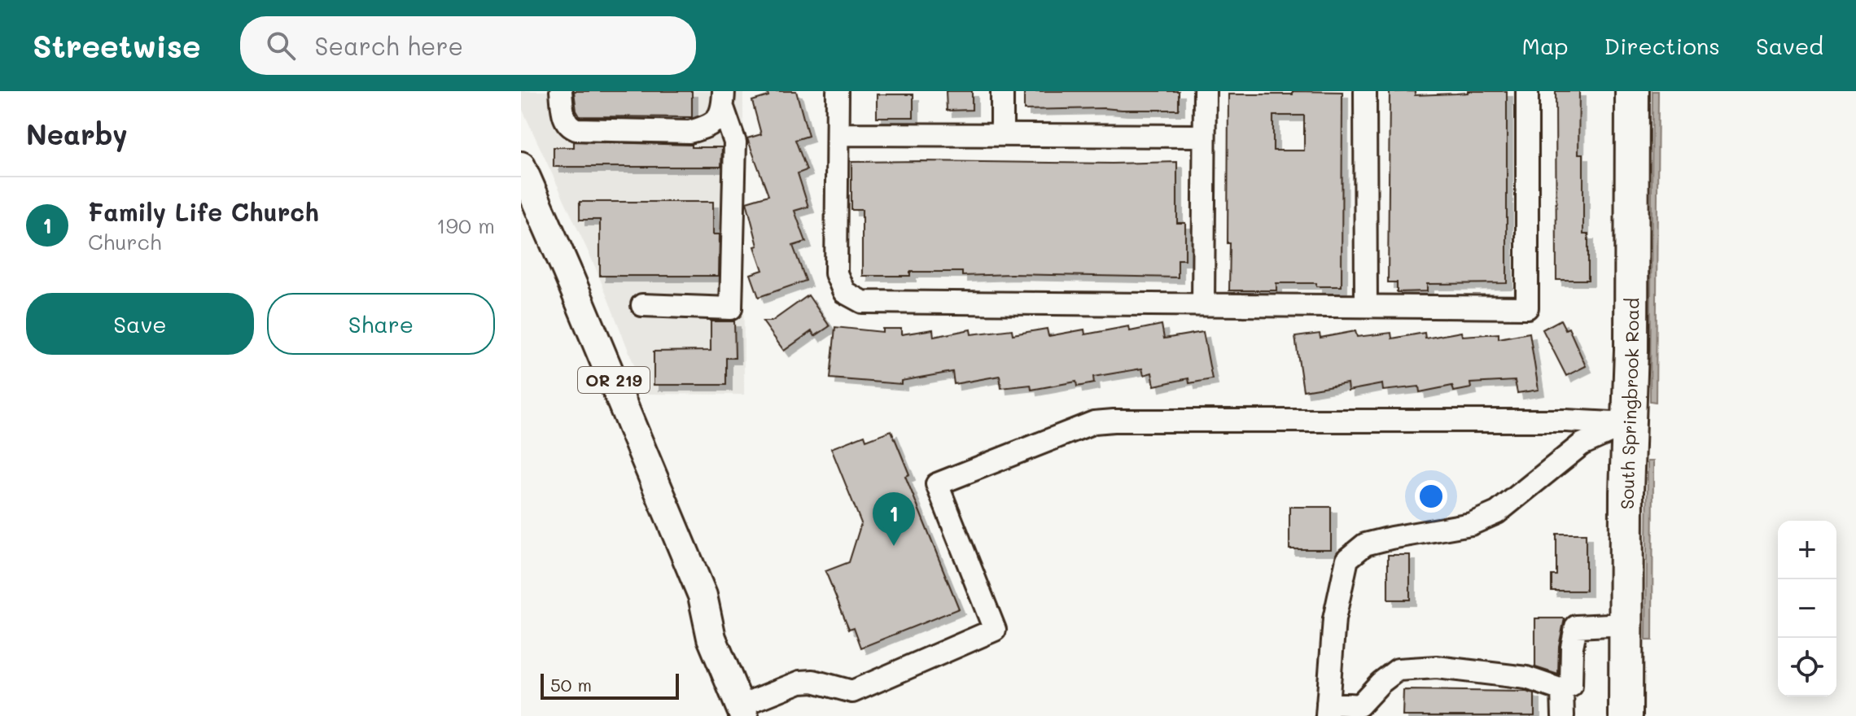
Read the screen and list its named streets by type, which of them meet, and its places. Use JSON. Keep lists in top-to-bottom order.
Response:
{
  "streets": {
    "highway": ["South Springbrook Road"],
    "main road": ["OR 219"]
  },
  "scale_bar": "50 m",
  "page": {
    "header": "Streetwise",
    "search": "Search here",
    "nav": ["Map", "Directions", "Saved"],
    "heading": "Nearby",
    "list": [
      {
        "mark": "1",
        "name": "Family Life Church",
        "note": "Church",
        "value": "190 m"
      }
    ],
    "buttons": ["Save", "Share"],
    "pins": "1",
    "map_buttons": ["+", "−"],
    "scale": "50 m"
  }
}
